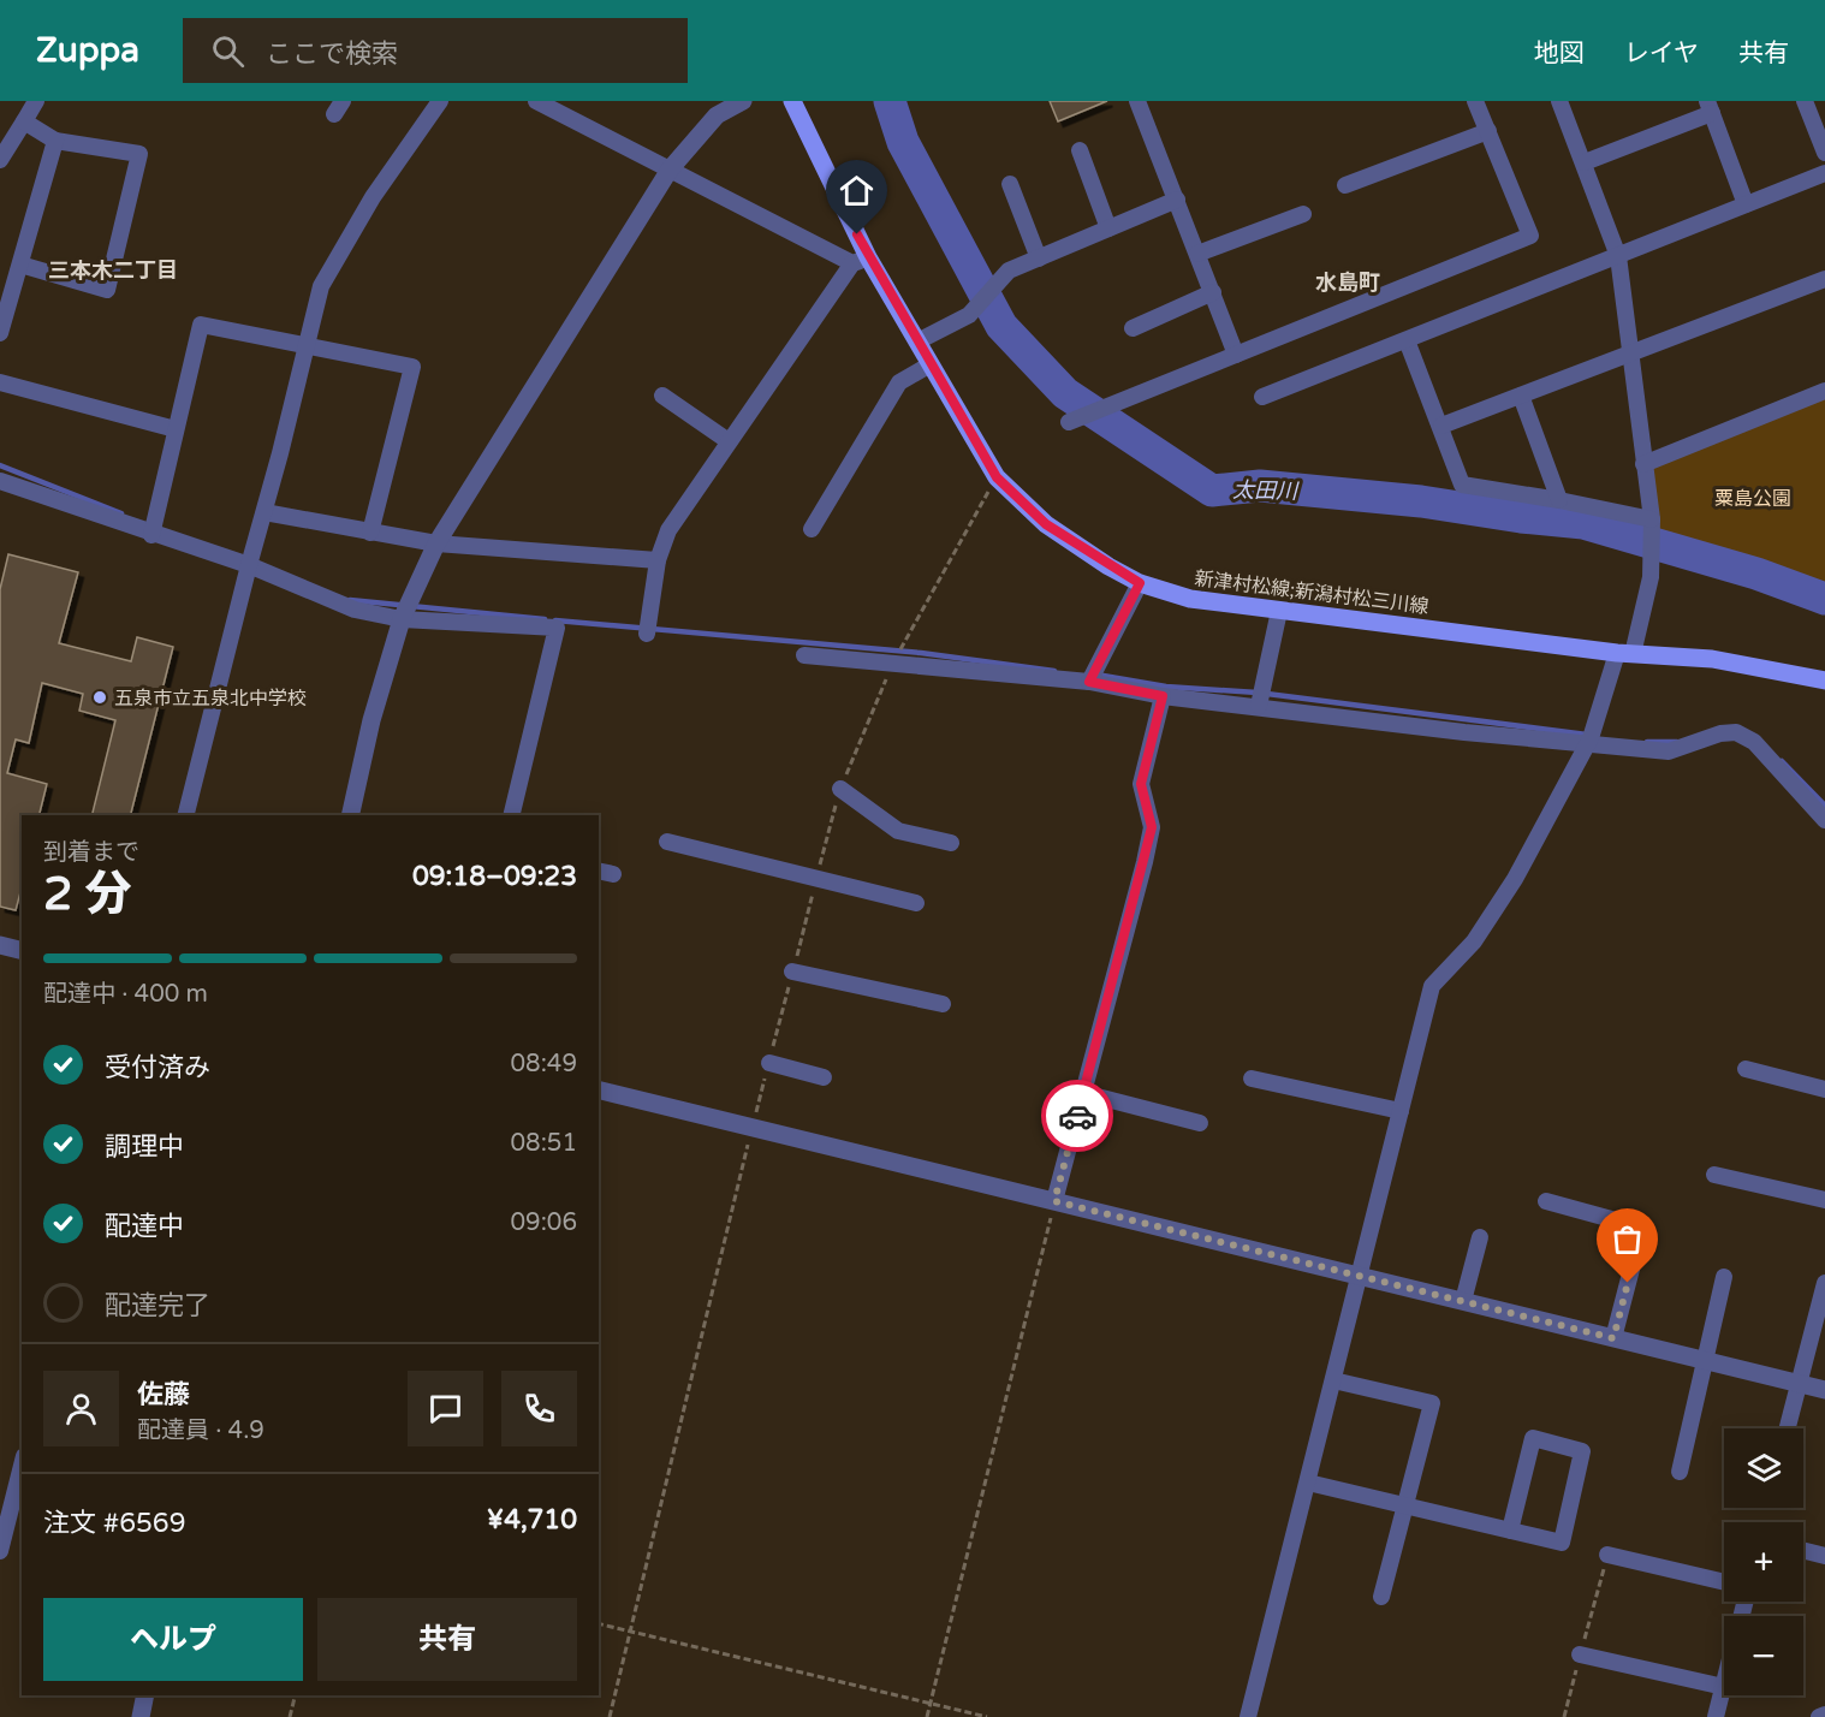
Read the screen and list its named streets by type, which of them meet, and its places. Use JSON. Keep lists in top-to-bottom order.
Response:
{
  "streets": {
    "main road": ["新津村松線;新潟村松三川線"]
  },
  "districts": ["三本木二丁目", "水島町"],
  "water": ["太田川"],
  "parks": ["粟島公園"],
  "places": ["五泉市立五泉北中学校"],
  "page": {
    "header": "Zuppa",
    "search": "ここで検索",
    "nav": ["地図", "レイヤ", "共有"],
    "heading": ["2 分", "到着まで", "09:18–09:23"],
    "panel": [
      "佐藤",
      "配達員 · 4.9",
      "注文 #6569",
      "¥4,710"
    ],
    "bar": "配達中 · 400 m",
    "list": [
      ["受付済み", "08:49"],
      ["調理中", "08:51"],
      ["配達中", "09:06"],
      "配達完了"
    ],
    "map_buttons": ["+", "−"],
    "buttons": ["ヘルプ", "共有"]
  }
}
